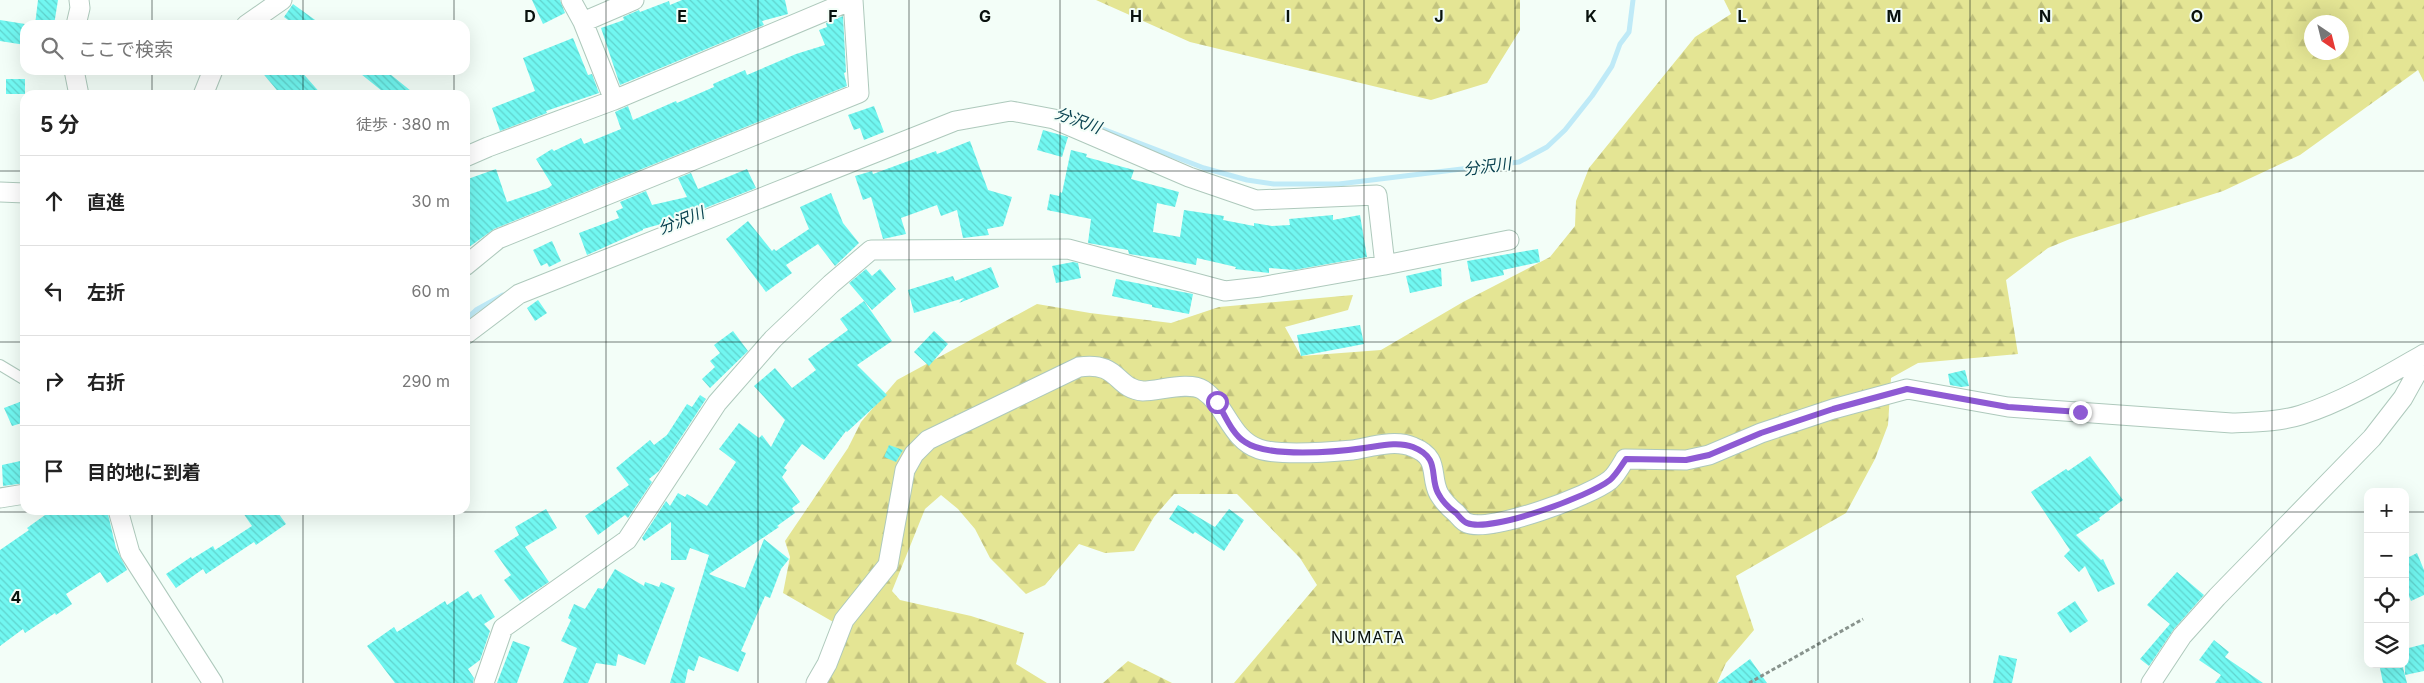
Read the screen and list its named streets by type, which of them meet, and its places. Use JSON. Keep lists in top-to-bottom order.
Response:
{
  "districts": ["NUMATA"],
  "water": ["分沢川"],
  "north": "bottom right",
  "page": {
    "search": "ここで検索",
    "heading": ["5 分", "徒歩 · 380 m"],
    "list": [
      ["直進", "30 m"],
      ["左折", "60 m"],
      ["右折", "290 m"],
      "目的地に到着"
    ],
    "map_buttons": ["+", "−"]
  },
  "grid": {
    "columns": [
      "D",
      "E",
      "F",
      "G",
      "H",
      "I",
      "J",
      "K",
      "L",
      "M",
      "N",
      "O"
    ],
    "rows": ["4"]
  }
}
